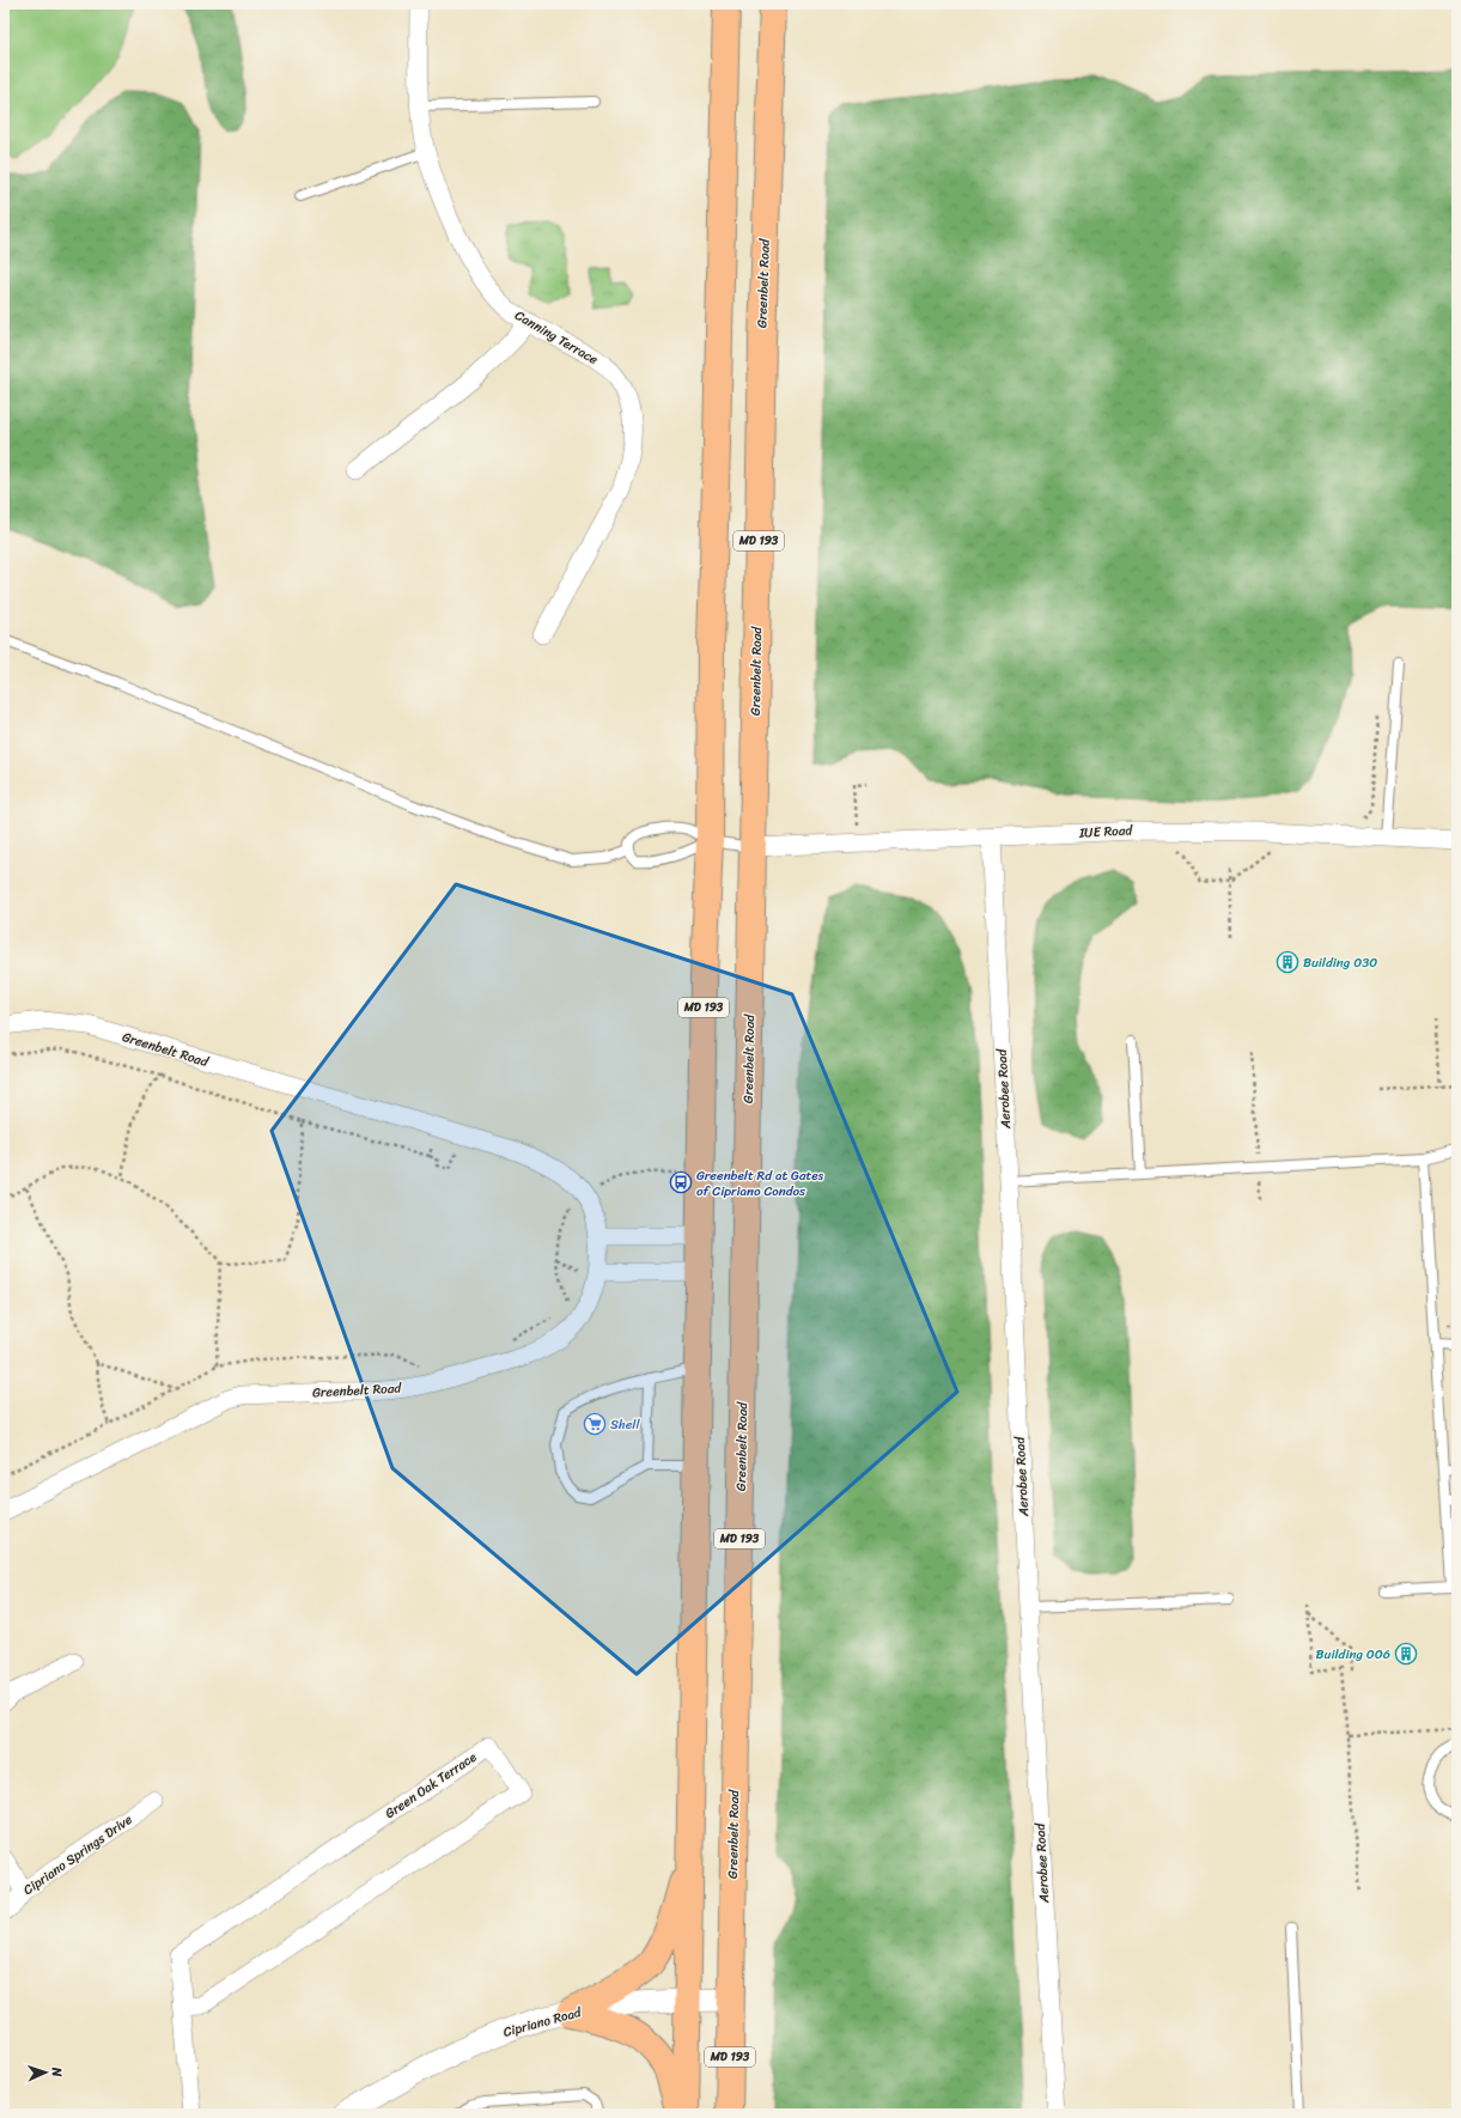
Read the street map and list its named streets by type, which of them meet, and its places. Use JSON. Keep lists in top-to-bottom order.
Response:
{
  "streets": {
    "main road": ["Greenbelt Road", "MD 193"],
    "street": [
      "Canning Terrace",
      "IUE Road",
      "Aerobee Road",
      "Green Oak Terrace",
      "Cipriano Springs Drive",
      "Cipriano Road"
    ]
  },
  "crossings": [
    ["Greenbelt Road", "IUE Road"],
    ["Greenbelt Road", "Cipriano Road"],
    ["MD 193", "Cipriano Road"],
    ["IUE Road", "Aerobee Road"]
  ],
  "places": {
    "building": ["Building 030", "Building 006"],
    "bus stop": ["Greenbelt Rd at Gates of Cipriano Condos"],
    "supermarket": ["Shell"]
  },
  "north": "right"
}
